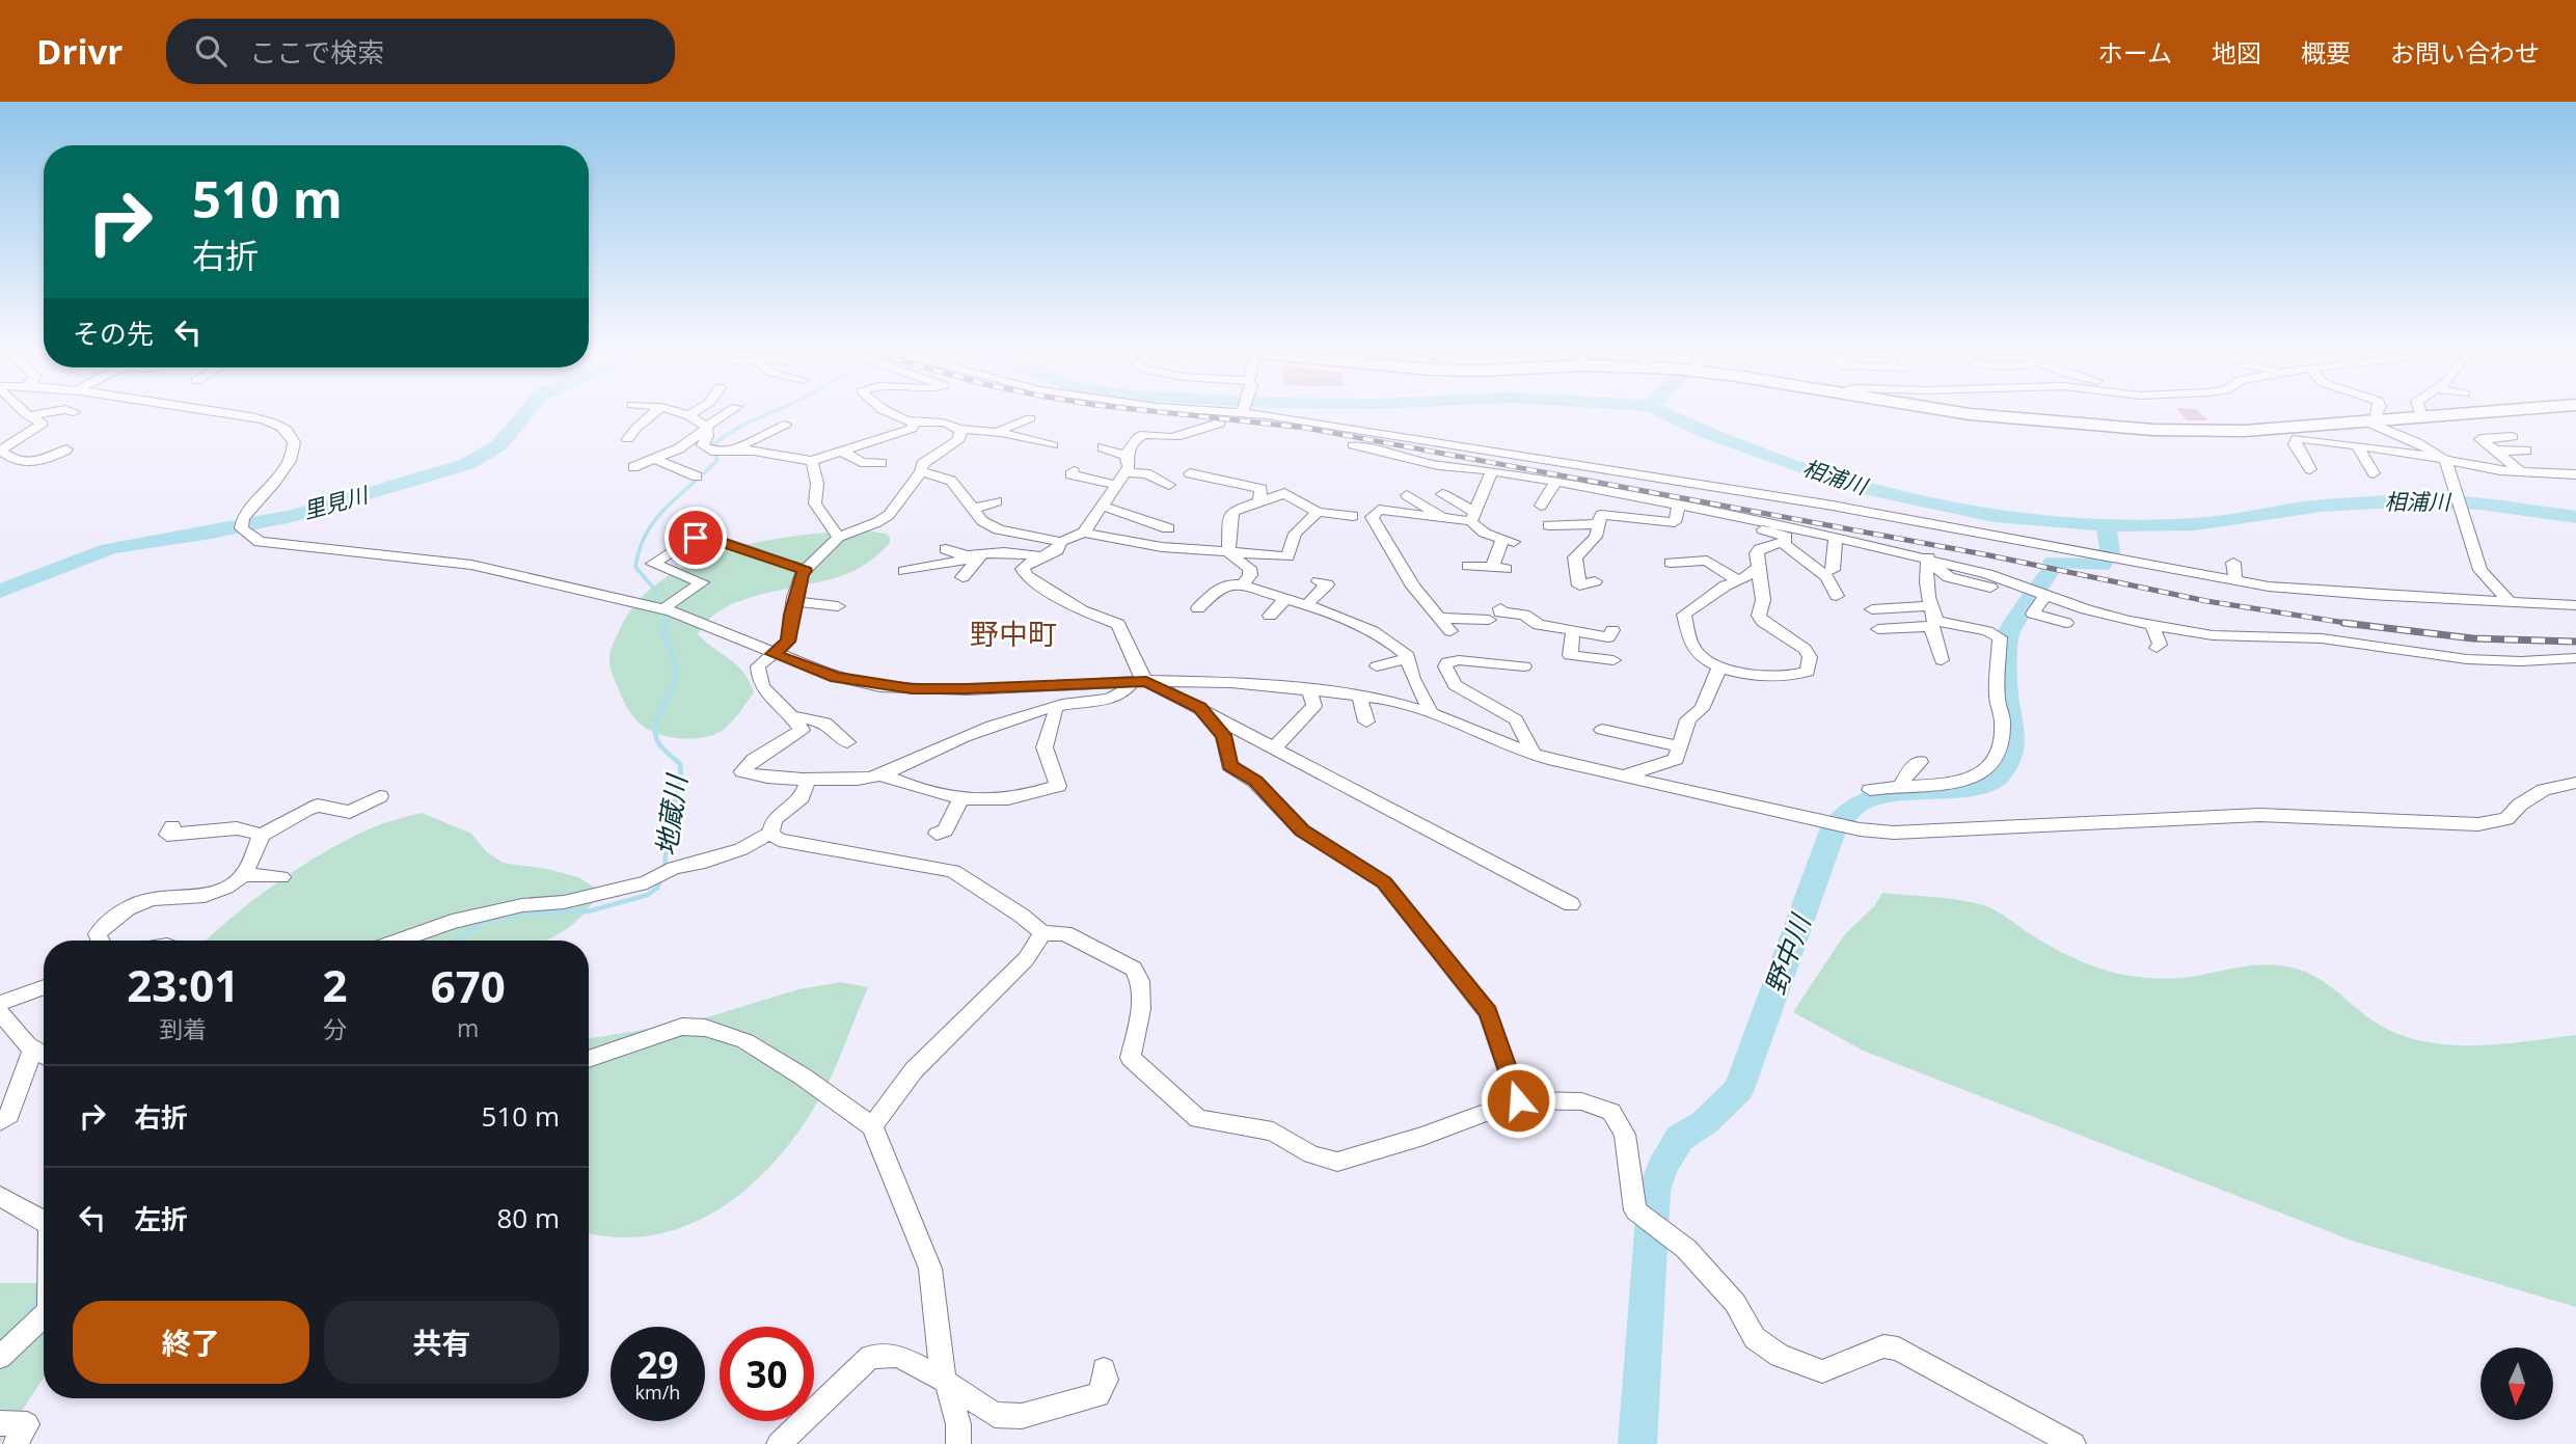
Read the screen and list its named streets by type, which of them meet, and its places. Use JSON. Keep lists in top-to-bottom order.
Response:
{
  "districts": ["野中町"],
  "water": [
    "相浦川",
    "里見川",
    "地蔵川",
    "野中川"
  ],
  "north": "bottom",
  "page": {
    "header": "Drivr",
    "search": "ここで検索",
    "nav": [
      "ホーム",
      "地図",
      "概要",
      "お問い合わせ"
    ],
    "turn": ["510 m", "右折"],
    "then": "その先",
    "eta": [
      "23:01",
      "到着",
      "2",
      "分",
      "670",
      "m"
    ],
    "list": [
      {
        "name": "右折",
        "value": "510 m"
      },
      {
        "name": "左折",
        "value": "80 m"
      }
    ],
    "buttons": ["終了", "共有"],
    "speed": "29 km/h",
    "limit": "30"
  }
}
